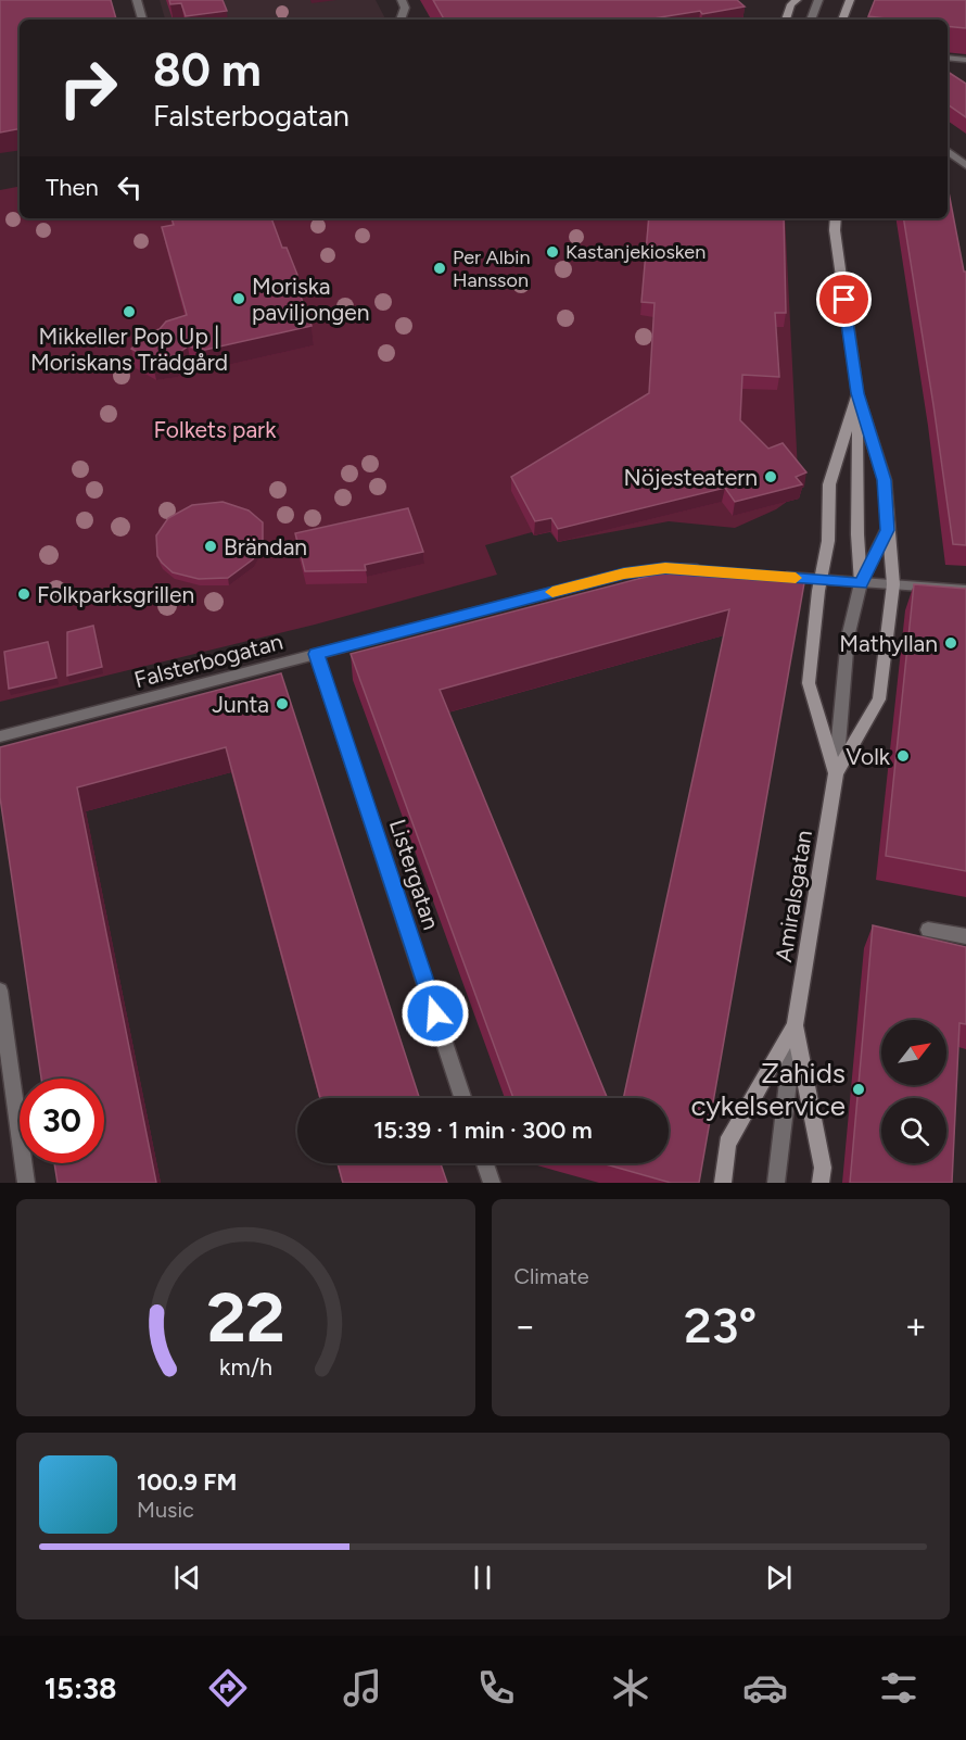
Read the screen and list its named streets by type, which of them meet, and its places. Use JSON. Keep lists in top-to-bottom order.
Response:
{
  "streets": {
    "main road": ["Amiralsgatan"],
    "street": ["Falsterbogatan", "Listergatan"]
  },
  "crossings": [
    ["Falsterbogatan", "Listergatan"]
  ],
  "parks": ["Folkets park"],
  "places": [
    "Kastanjekiosken",
    "Per Albin Hansson",
    "Moriska paviljongen",
    "Mikkeller Pop Up | Moriskans Trädgård",
    "Nöjesteatern",
    "Brändan",
    "Folkparksgrillen",
    "Mathyllan",
    "Junta",
    "Volk",
    "Zahids cykelservice"
  ],
  "north": "top right",
  "page": {
    "turn": ["80 m", "Falsterbogatan"],
    "then": "Then",
    "limit": "30",
    "trip": "15:39 · 1 min · 300 m",
    "tile": "Climate",
    "heat": ["−", "23°", "+"],
    "song": ["100.9 FM", "Music"],
    "tabs": "15:38",
    "gauge": ["22", "km/h"]
  }
}
